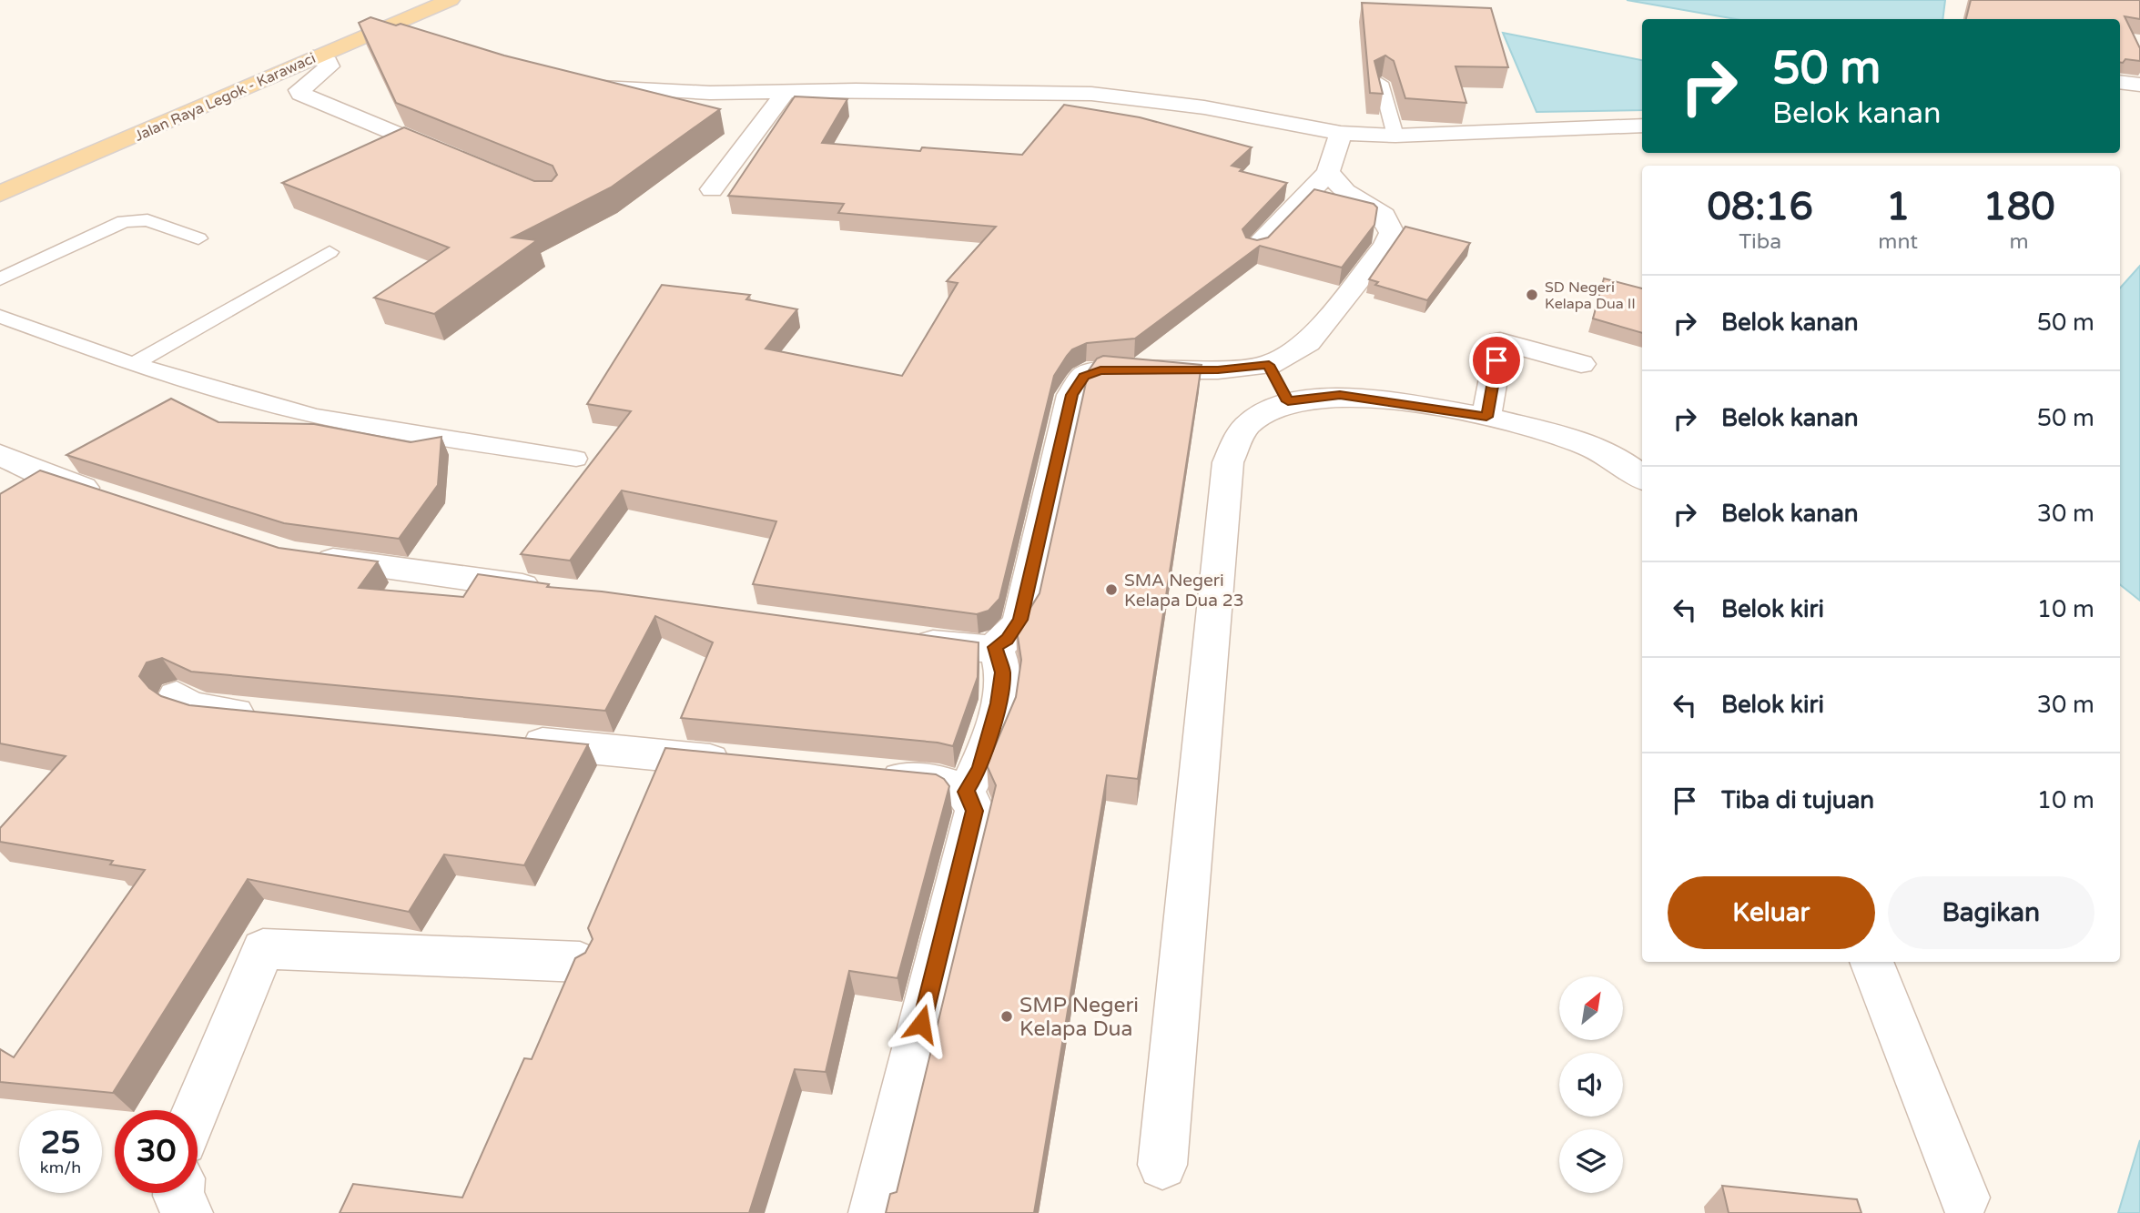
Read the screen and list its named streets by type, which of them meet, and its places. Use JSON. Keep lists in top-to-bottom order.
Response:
{
  "streets": {
    "main road": ["Jalan Raya Legok - Karawaci"]
  },
  "places": ["SD Negeri Kelapa Dua II", "SMA Negeri Kelapa Dua 23", "SMP Negeri Kelapa Dua"],
  "north": "top right",
  "page": {
    "turn": ["50 m", "Belok kanan"],
    "eta": [
      "08:16",
      "Tiba",
      "1",
      "mnt",
      "180",
      "m"
    ],
    "list": [
      {
        "name": "Belok kanan",
        "value": "50 m"
      },
      {
        "name": "Belok kanan",
        "value": "50 m"
      },
      {
        "name": "Belok kanan",
        "value": "30 m"
      },
      {
        "name": "Belok kiri",
        "value": "10 m"
      },
      {
        "name": "Belok kiri",
        "value": "30 m"
      },
      {
        "name": "Tiba di tujuan",
        "value": "10 m"
      }
    ],
    "buttons": ["Keluar", "Bagikan"],
    "speed": "25 km/h",
    "limit": "30"
  }
}
